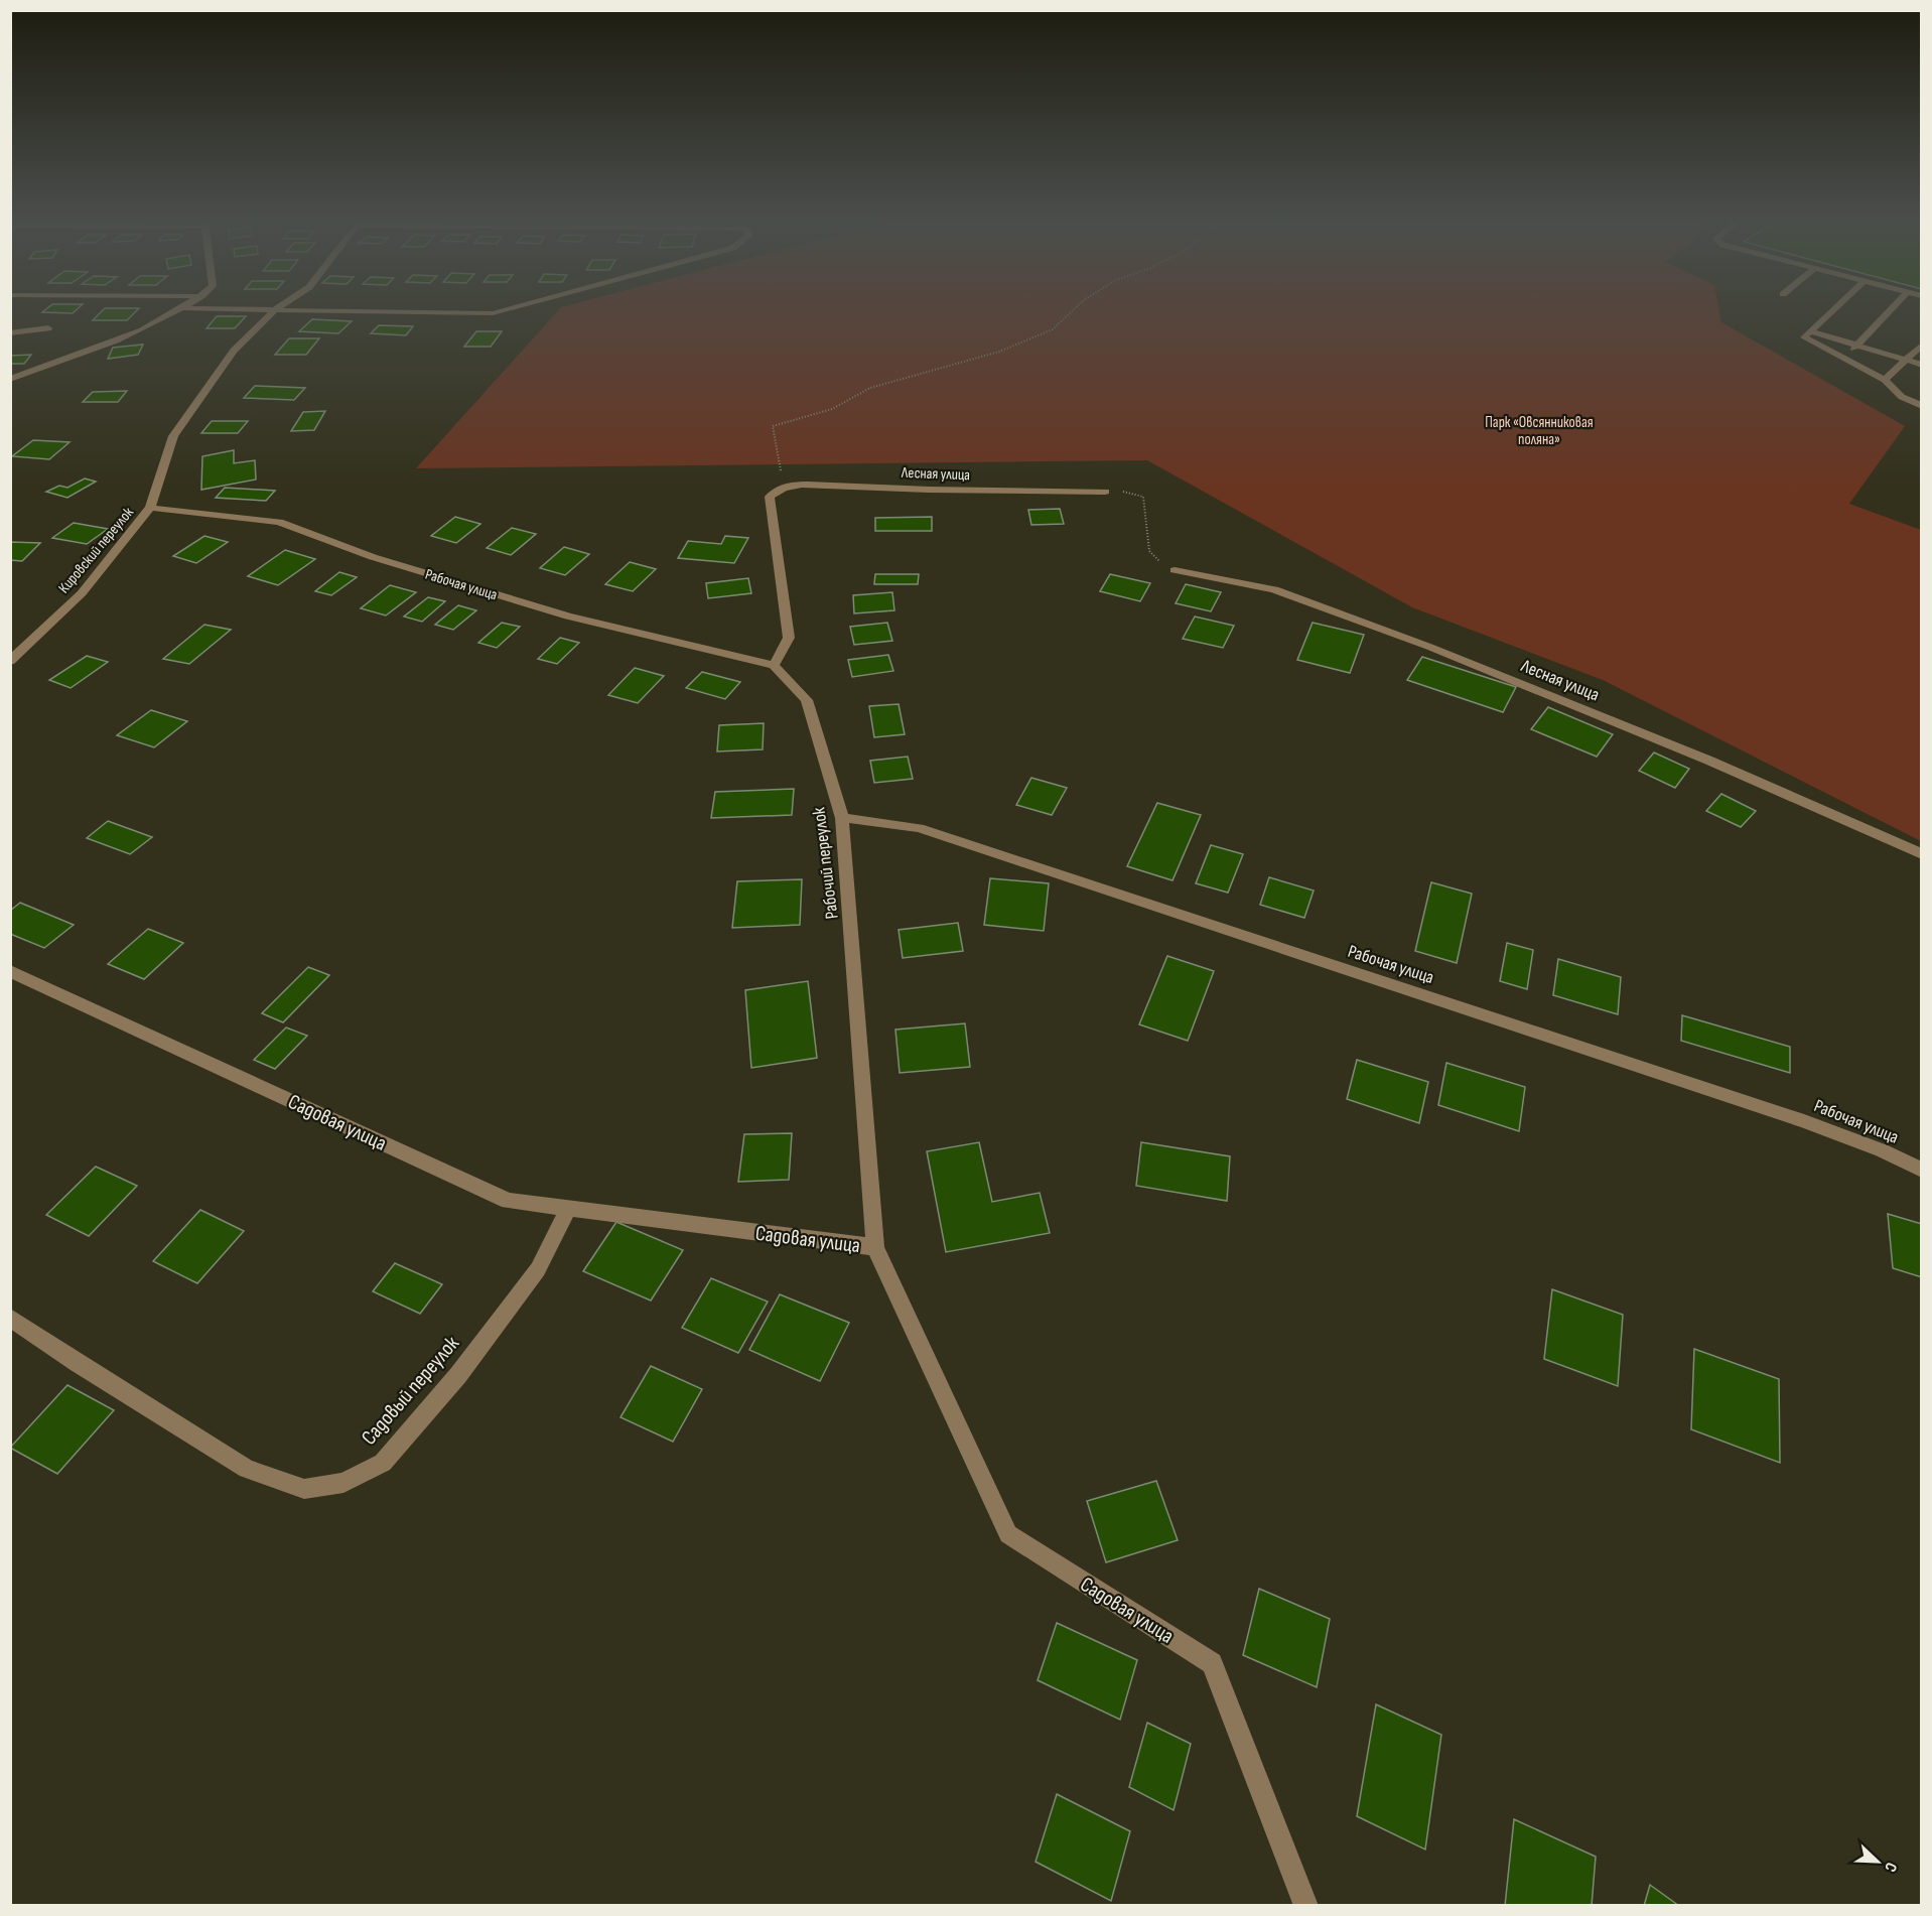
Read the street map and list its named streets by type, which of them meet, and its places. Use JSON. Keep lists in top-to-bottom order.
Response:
{
  "streets": {
    "street": [
      "Лесная улица",
      "Кировский переулок",
      "Рабочая улица",
      "Рабочий переулок",
      "Садовая улица",
      "Садовый переулок"
    ]
  },
  "crossings": [
    ["Кировский переулок", "Рабочая улица"],
    ["Рабочая улица", "Рабочий переулок"],
    ["Рабочий переулок", "Садовая улица"],
    ["Садовая улица", "Садовый переулок"]
  ],
  "parks": ["Парк «Овсянниковая поляна»"],
  "north": "bottom right"
}
